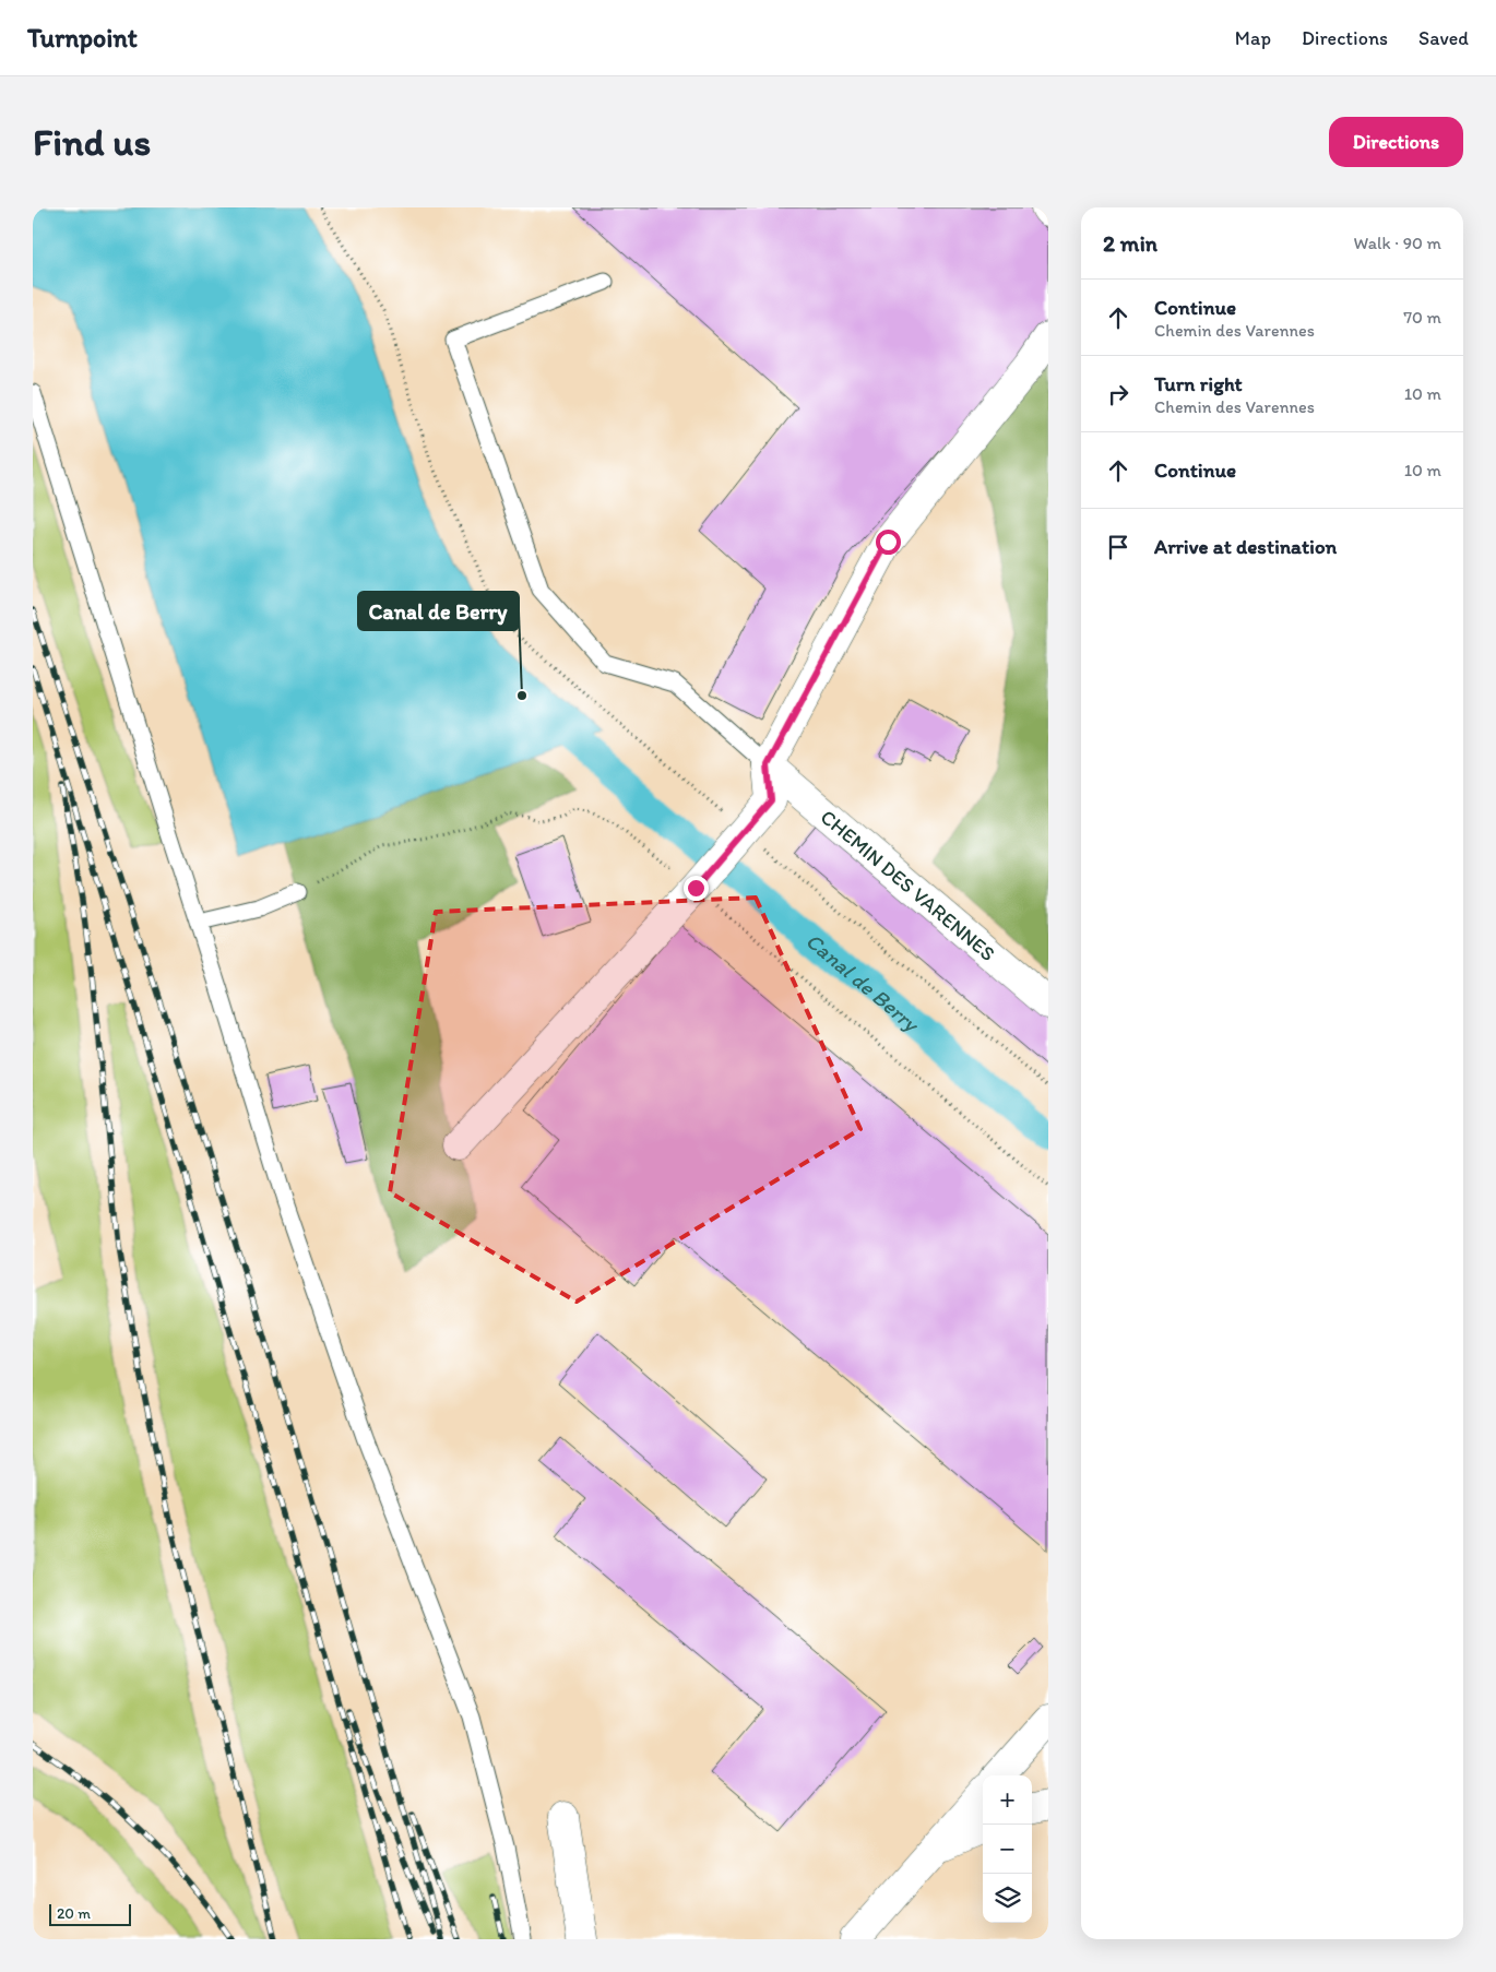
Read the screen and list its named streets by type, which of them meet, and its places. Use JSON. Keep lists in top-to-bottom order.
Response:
{
  "streets": {
    "street": ["CHEMIN DES VARENNES"]
  },
  "water": ["Canal de Berry"],
  "places": ["Canal de Berry"],
  "scale_bar": "20 m",
  "page": {
    "header": "Turnpoint",
    "nav": ["Map", "Directions", "Saved"],
    "buttons": "Directions",
    "title": "Find us",
    "heading": ["2 min", "Walk · 90 m"],
    "list": [
      ["Continue", "Chemin des Varennes", "70 m"],
      ["Turn right", "Chemin des Varennes", "10 m"],
      ["Continue", "10 m"],
      "Arrive at destination"
    ],
    "map_buttons": ["+", "−"],
    "scale": "20 m"
  }
}
